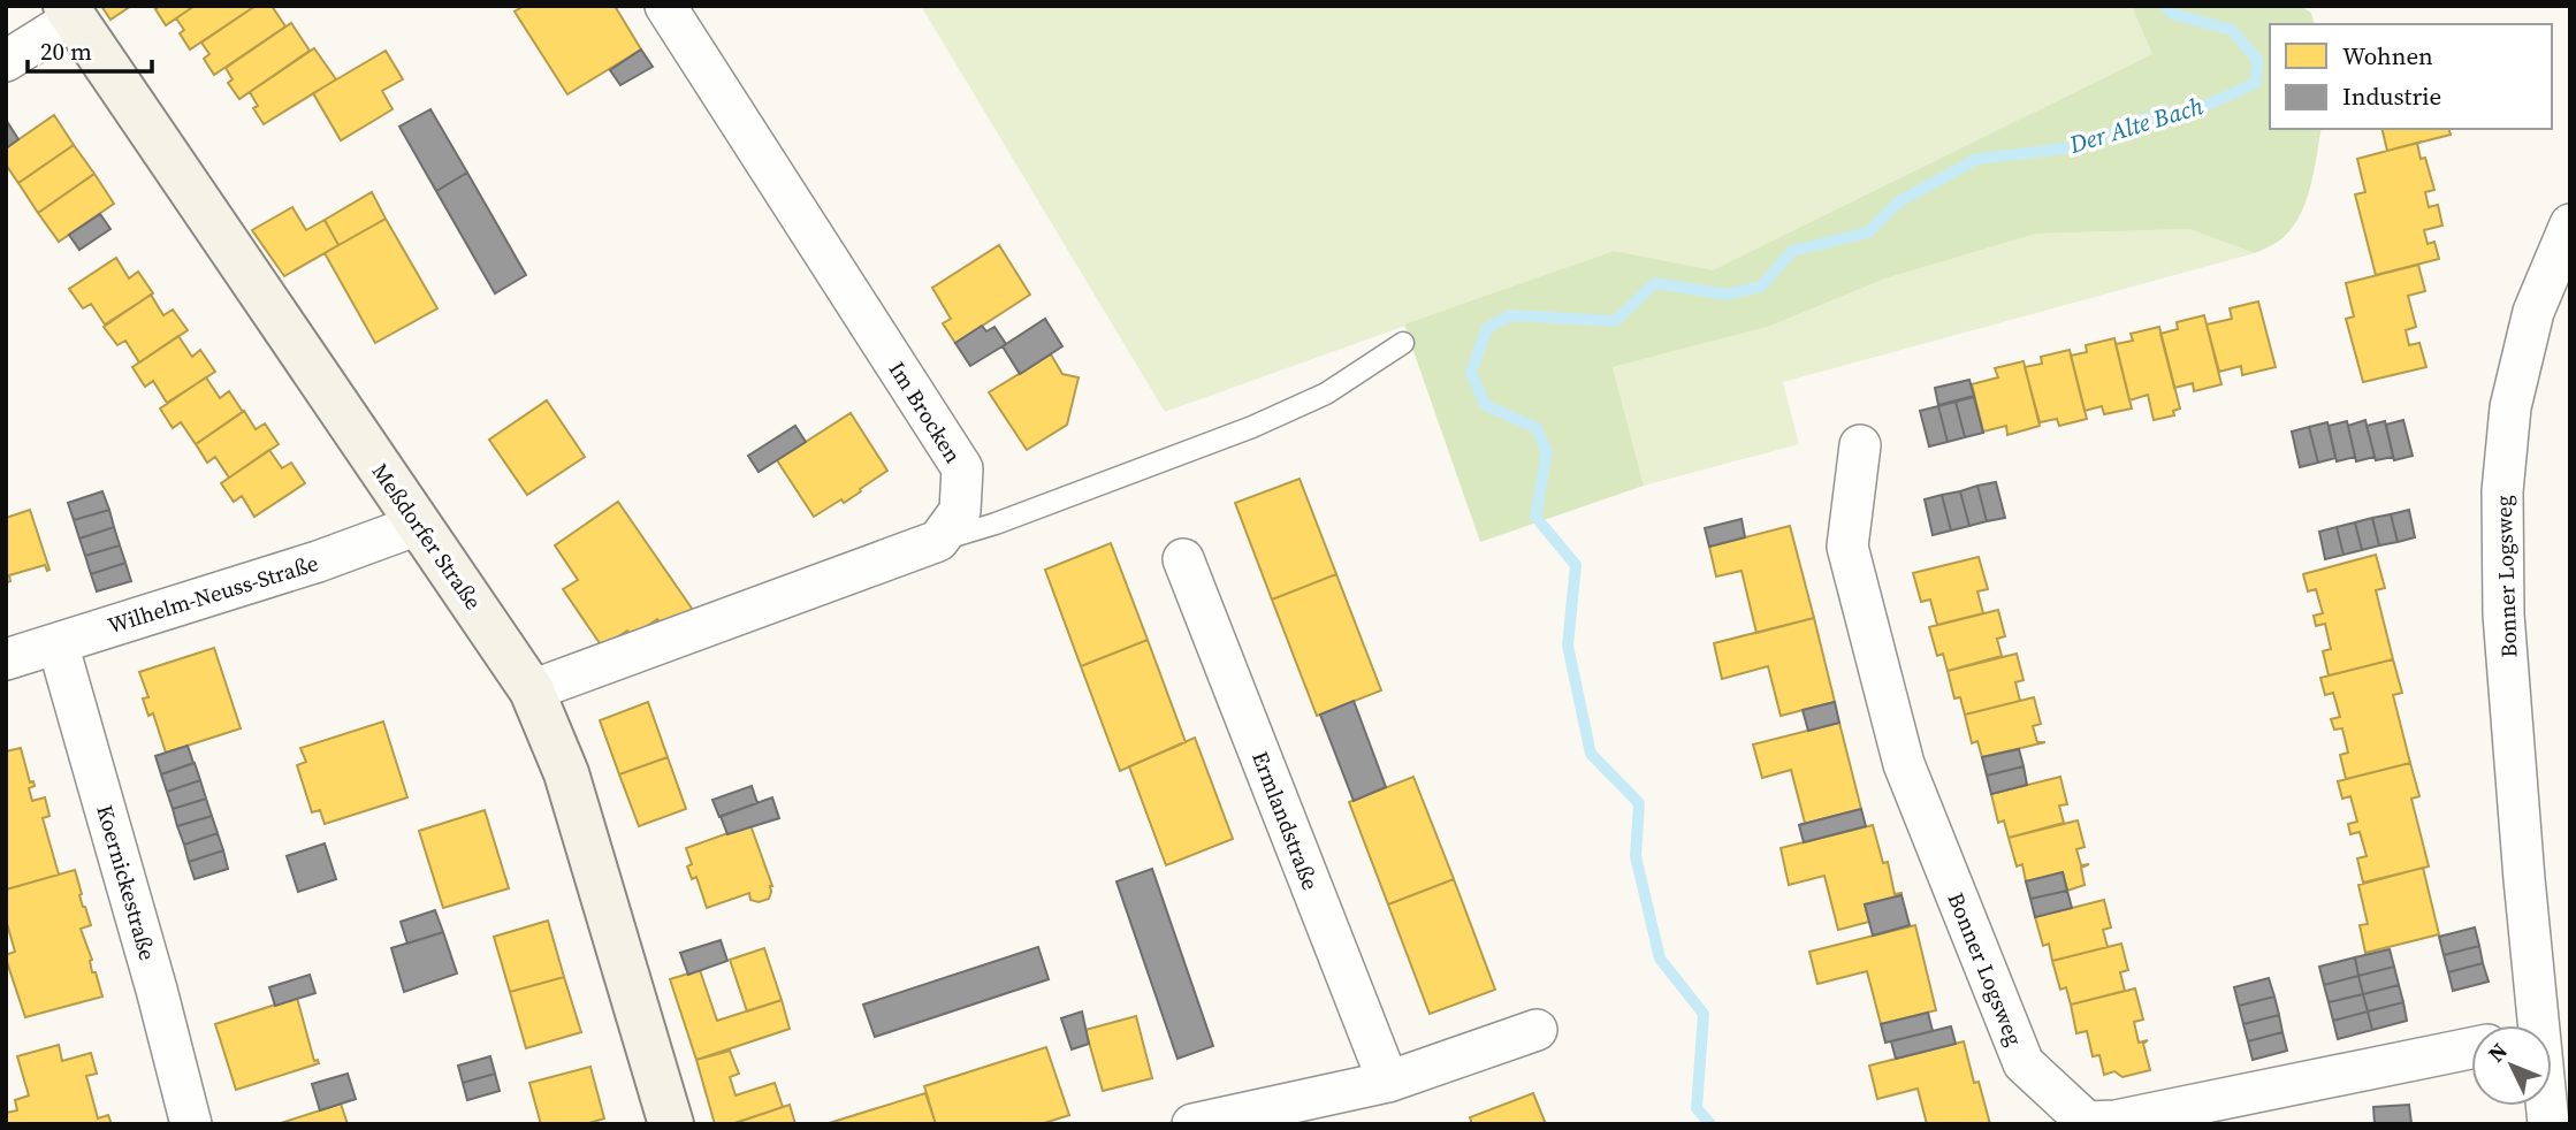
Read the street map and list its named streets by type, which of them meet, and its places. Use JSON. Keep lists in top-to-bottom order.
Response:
{
  "streets": {
    "street": [
      "Im Brocken",
      "Meßdorfer Straße",
      "Bonner Logsweg",
      "Wilhelm-Neuss-Straße",
      "Ermlandstraße",
      "Koernickestraße"
    ]
  },
  "crossings": [
    ["Meßdorfer Straße", "Wilhelm-Neuss-Straße"],
    ["Wilhelm-Neuss-Straße", "Koernickestraße"]
  ],
  "water": ["Der Alte Bach"],
  "legend": ["Wohnen", "Industrie"],
  "scale_bar": "20 m",
  "north": "top left"
}
